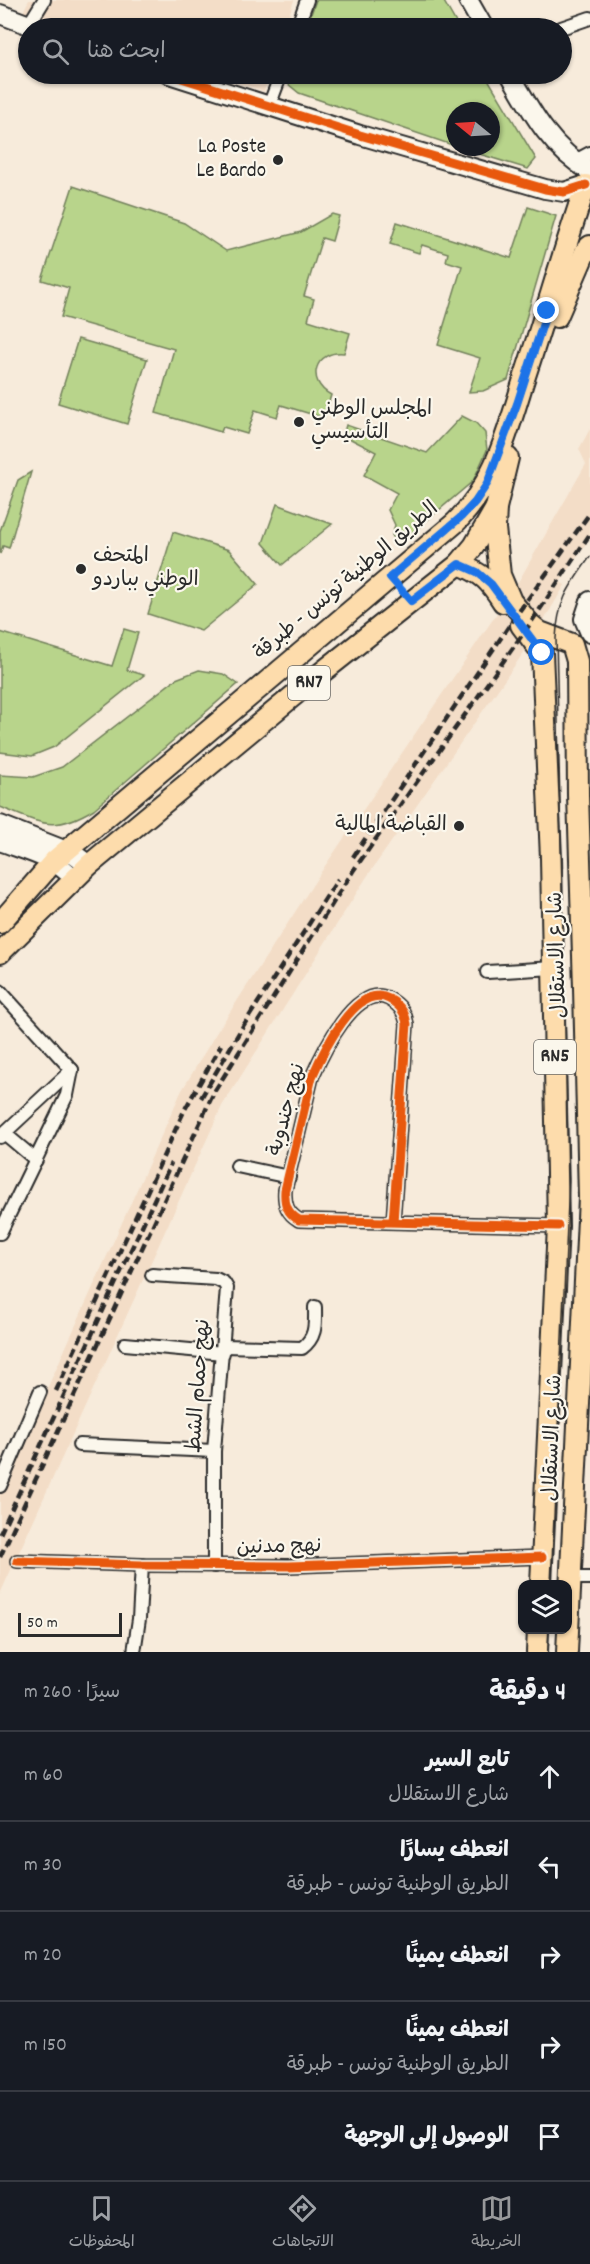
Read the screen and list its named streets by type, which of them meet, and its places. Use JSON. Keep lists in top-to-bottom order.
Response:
{
  "streets": {
    "main road": [
      "الطريق الوطنية تونس - طبرقة",
      "RN7",
      "شارع الاستقلال",
      "RN5"
    ],
    "street": ["نهج جندوبة", "نهج حمام الشط", "نهج مدنين"]
  },
  "crossings": [
    ["RN7", "شارع الاستقلال"],
    ["شارع الاستقلال", "نهج جندوبة"],
    ["شارع الاستقلال", "نهج مدنين"],
    ["نهج حمام الشط", "نهج مدنين"]
  ],
  "places": [
    "La Poste Le Bardo",
    "المجلس الوطني التأسيسي",
    "المتحف الوطني بباردو",
    "القباضة المالية"
  ],
  "scale_bar": "50 m",
  "north": "left",
  "page": {
    "search": "ابحث هنا",
    "scale": "50 m",
    "heading": ["4 دقيقة", "سيرًا · 260 m"],
    "list": [
      ["تابع السير", "شارع الاستقلال", "60 m"],
      ["انعطف يسارًا", "الطريق الوطنية تونس - طبرقة", "30 m"],
      ["انعطف يمينًا", "20 m"],
      ["انعطف يمينًا", "الطريق الوطنية تونس - طبرقة", "150 m"],
      "الوصول إلى الوجهة"
    ],
    "nav": ["الخريطة", "الاتجاهات", "المحفوظات"]
  }
}
